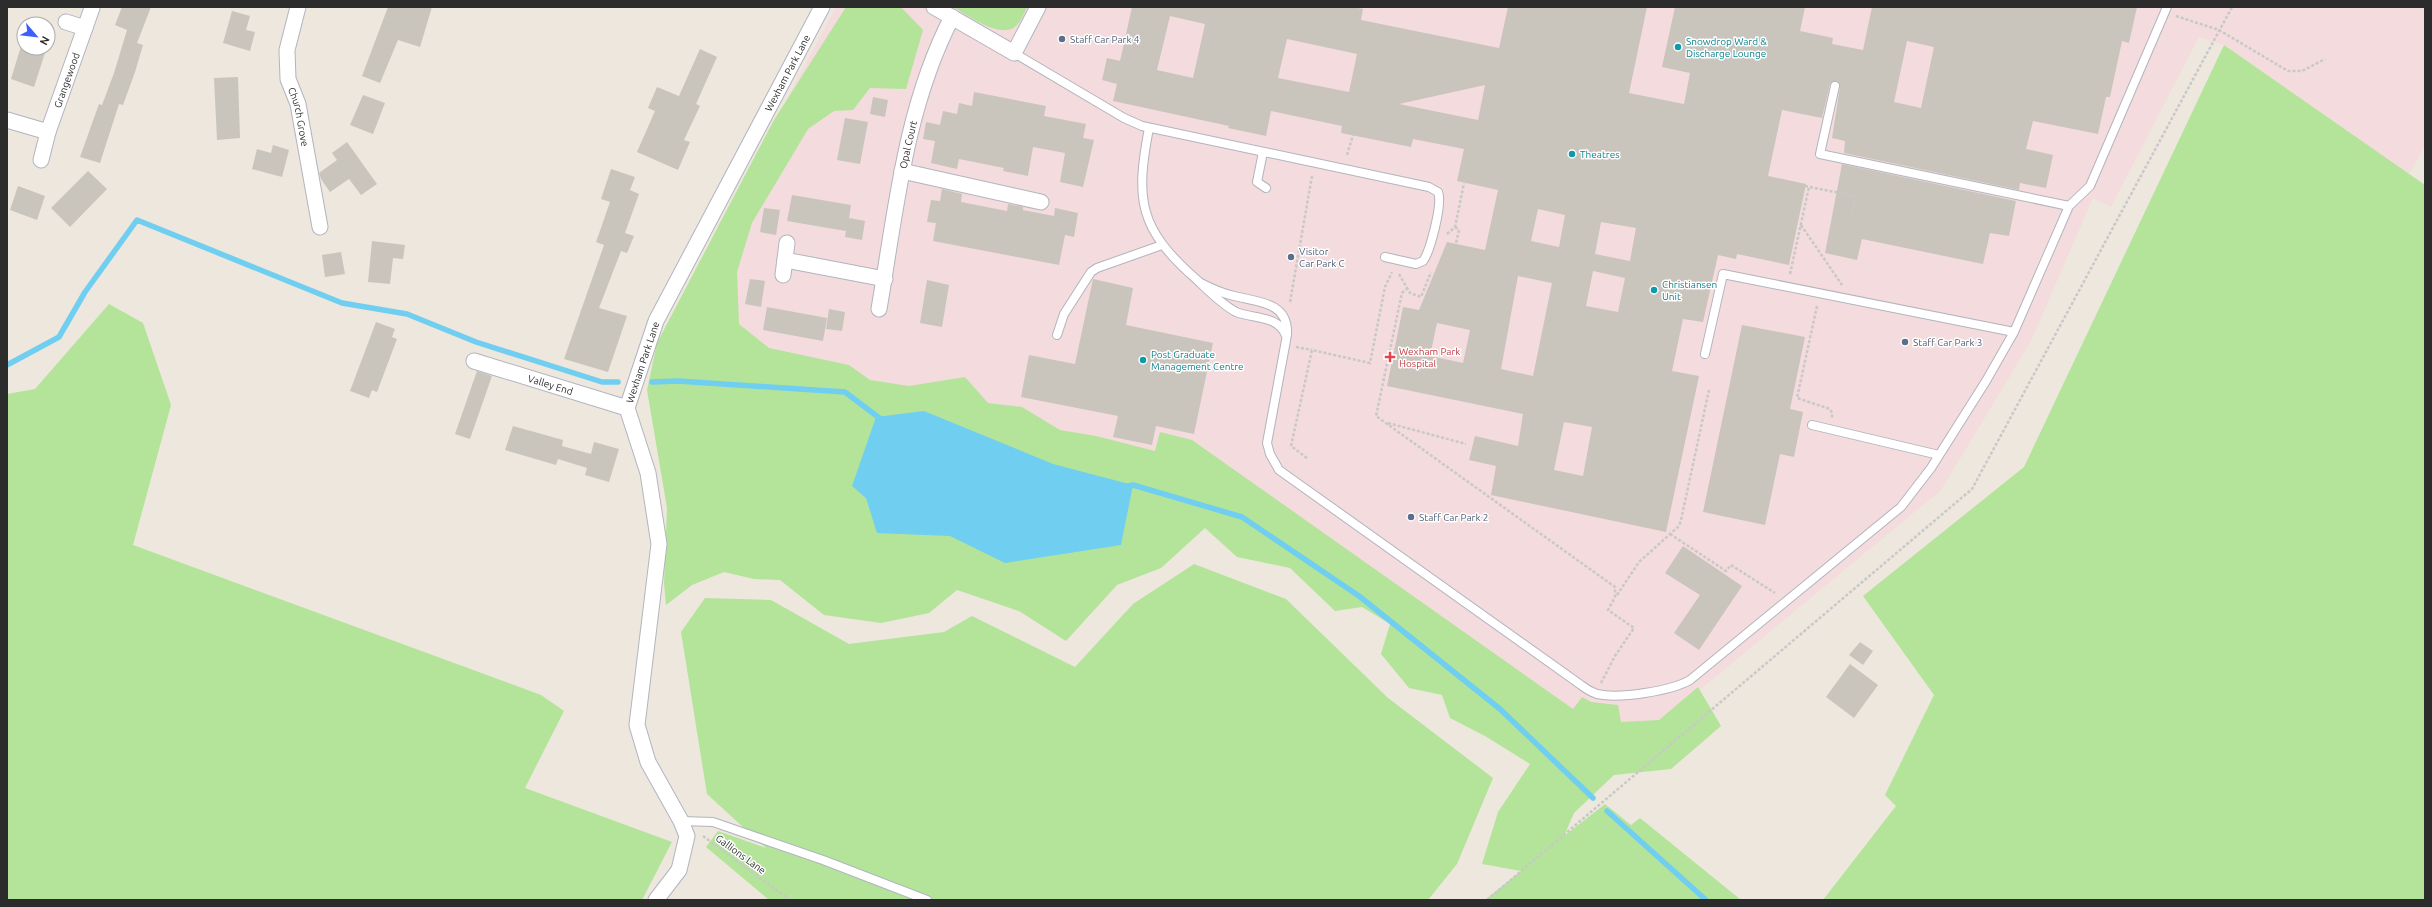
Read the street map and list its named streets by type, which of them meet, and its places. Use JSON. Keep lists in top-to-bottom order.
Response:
{
  "streets": {
    "street": [
      "Wexham Park Lane",
      "Grangewood",
      "Church Grove",
      "Opal Court",
      "Valley End"
    ],
    "path": ["Gallions Lane"]
  },
  "crossings": [
    ["Wexham Park Lane", "Valley End"],
    ["Wexham Park Lane", "Gallions Lane"]
  ],
  "places": {
    "other": [
      "Staff Car Park 4",
      "Snowdrop Ward & Discharge Lounge",
      "Theatres",
      "Visitor Car Park C",
      "Christiansen Unit",
      "Staff Car Park 3",
      "Post Graduate Management Centre",
      "Staff Car Park 2"
    ],
    "health": ["Wexham Park Hospital"]
  },
  "north": "bottom right"
}
